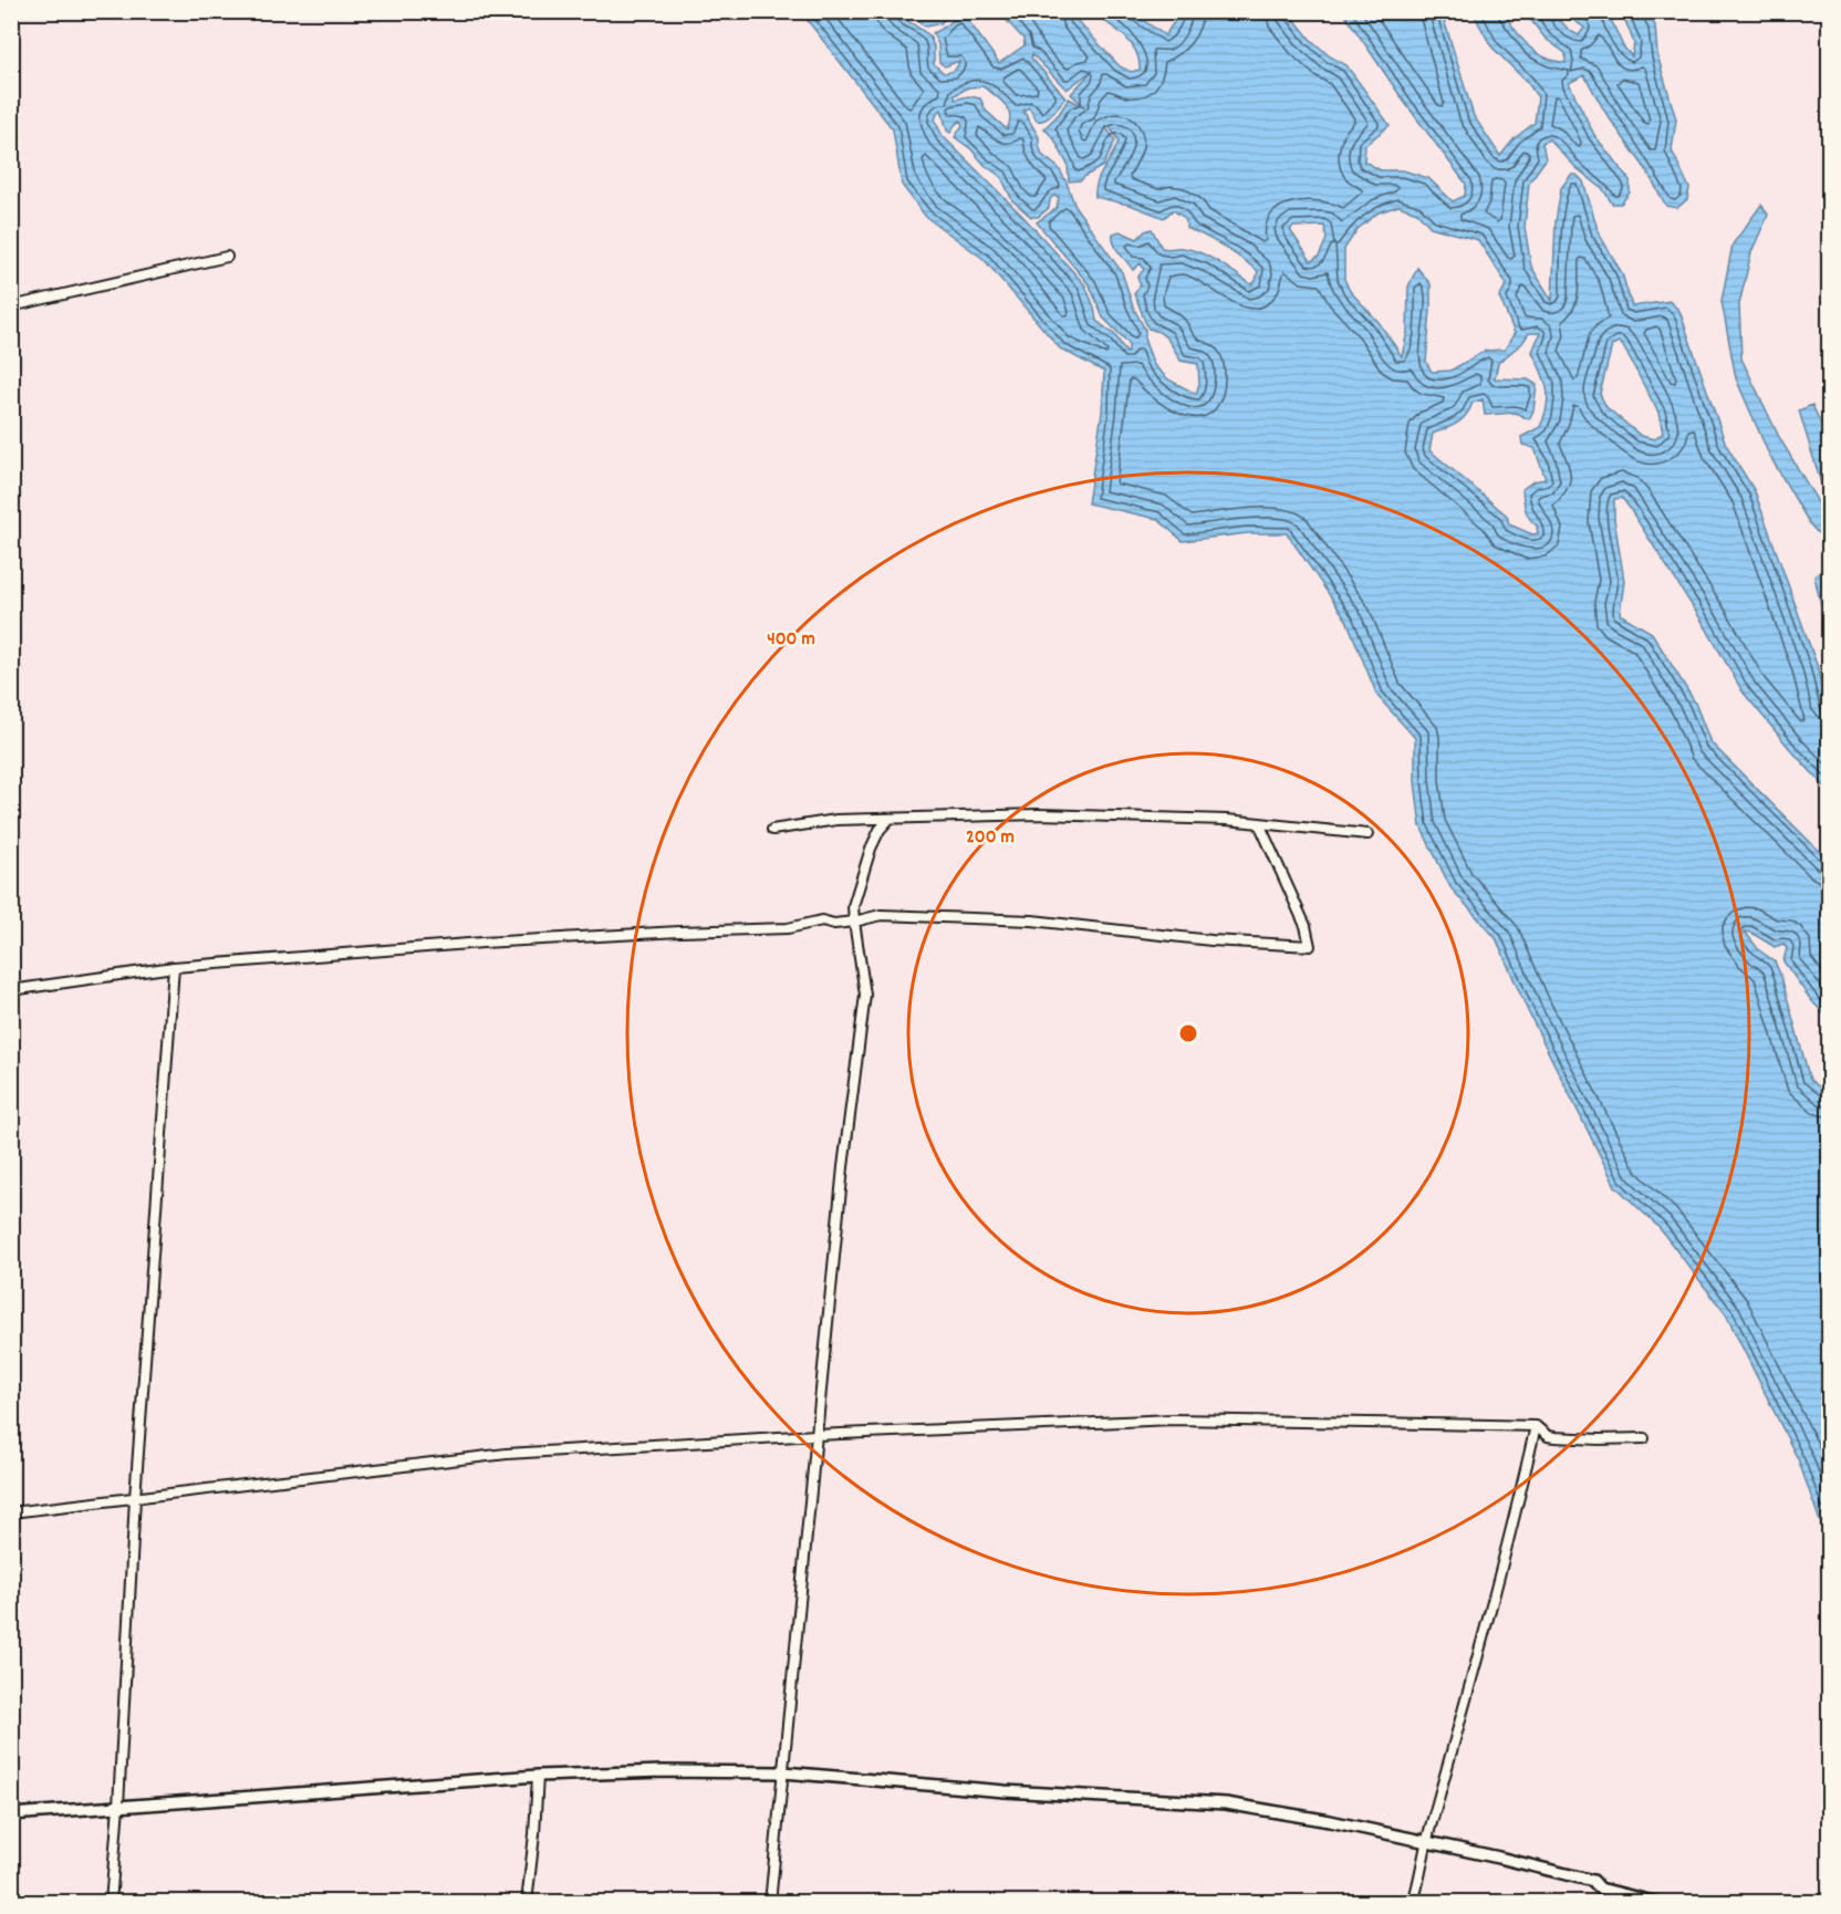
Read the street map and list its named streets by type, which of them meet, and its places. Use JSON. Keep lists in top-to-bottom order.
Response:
{
  "rings": ["400 m", "200 m"]
}
